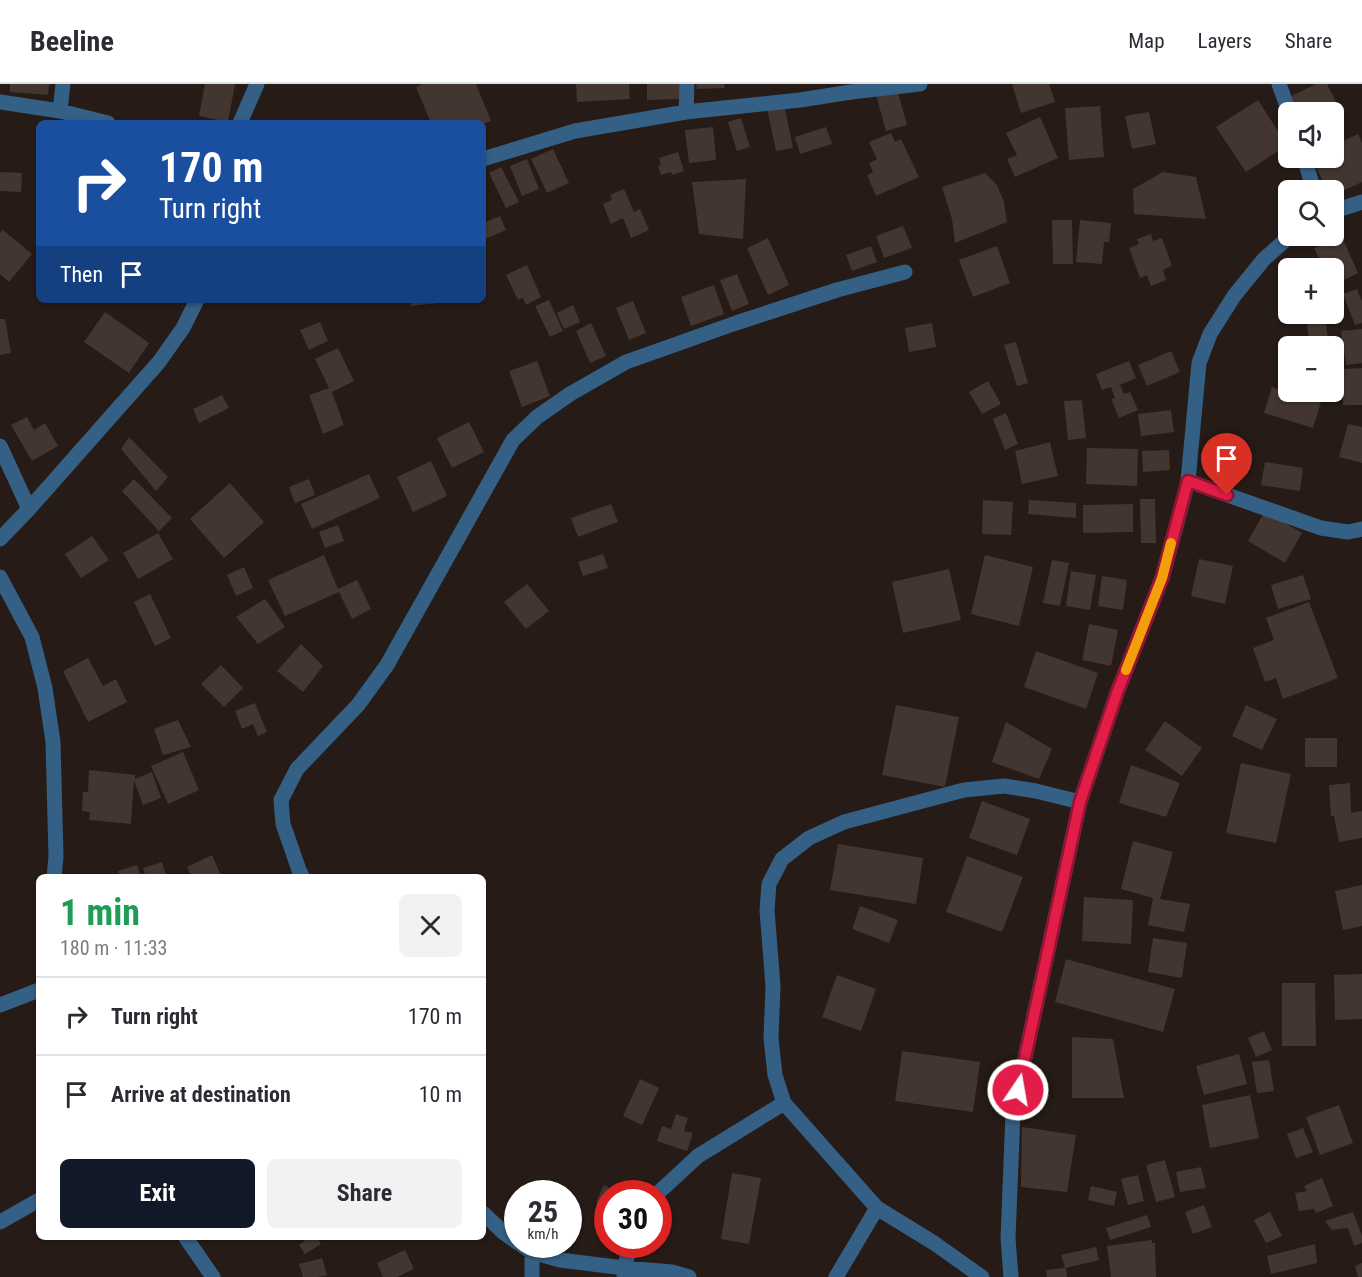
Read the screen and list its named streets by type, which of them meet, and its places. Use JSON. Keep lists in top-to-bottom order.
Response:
{
  "page": {
    "header": "Beeline",
    "nav": ["Map", "Layers", "Share"],
    "map_buttons": ["+", "−"],
    "turn": ["170 m", "Turn right"],
    "then": "Then",
    "heading": ["1 min", "180 m · 11:33"],
    "list": [
      {
        "name": "Turn right",
        "value": "170 m"
      },
      {
        "name": "Arrive at destination",
        "value": "10 m"
      }
    ],
    "buttons": ["Exit", "Share"],
    "speed": "25 km/h",
    "limit": "30"
  }
}
